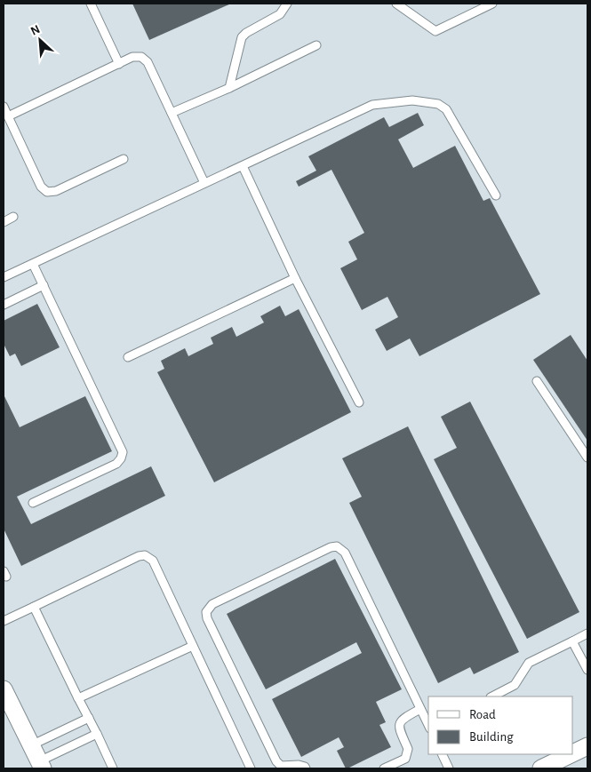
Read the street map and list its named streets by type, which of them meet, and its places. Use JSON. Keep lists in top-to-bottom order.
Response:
{
  "legend": ["Road", "Building"],
  "north": "top left"
}
